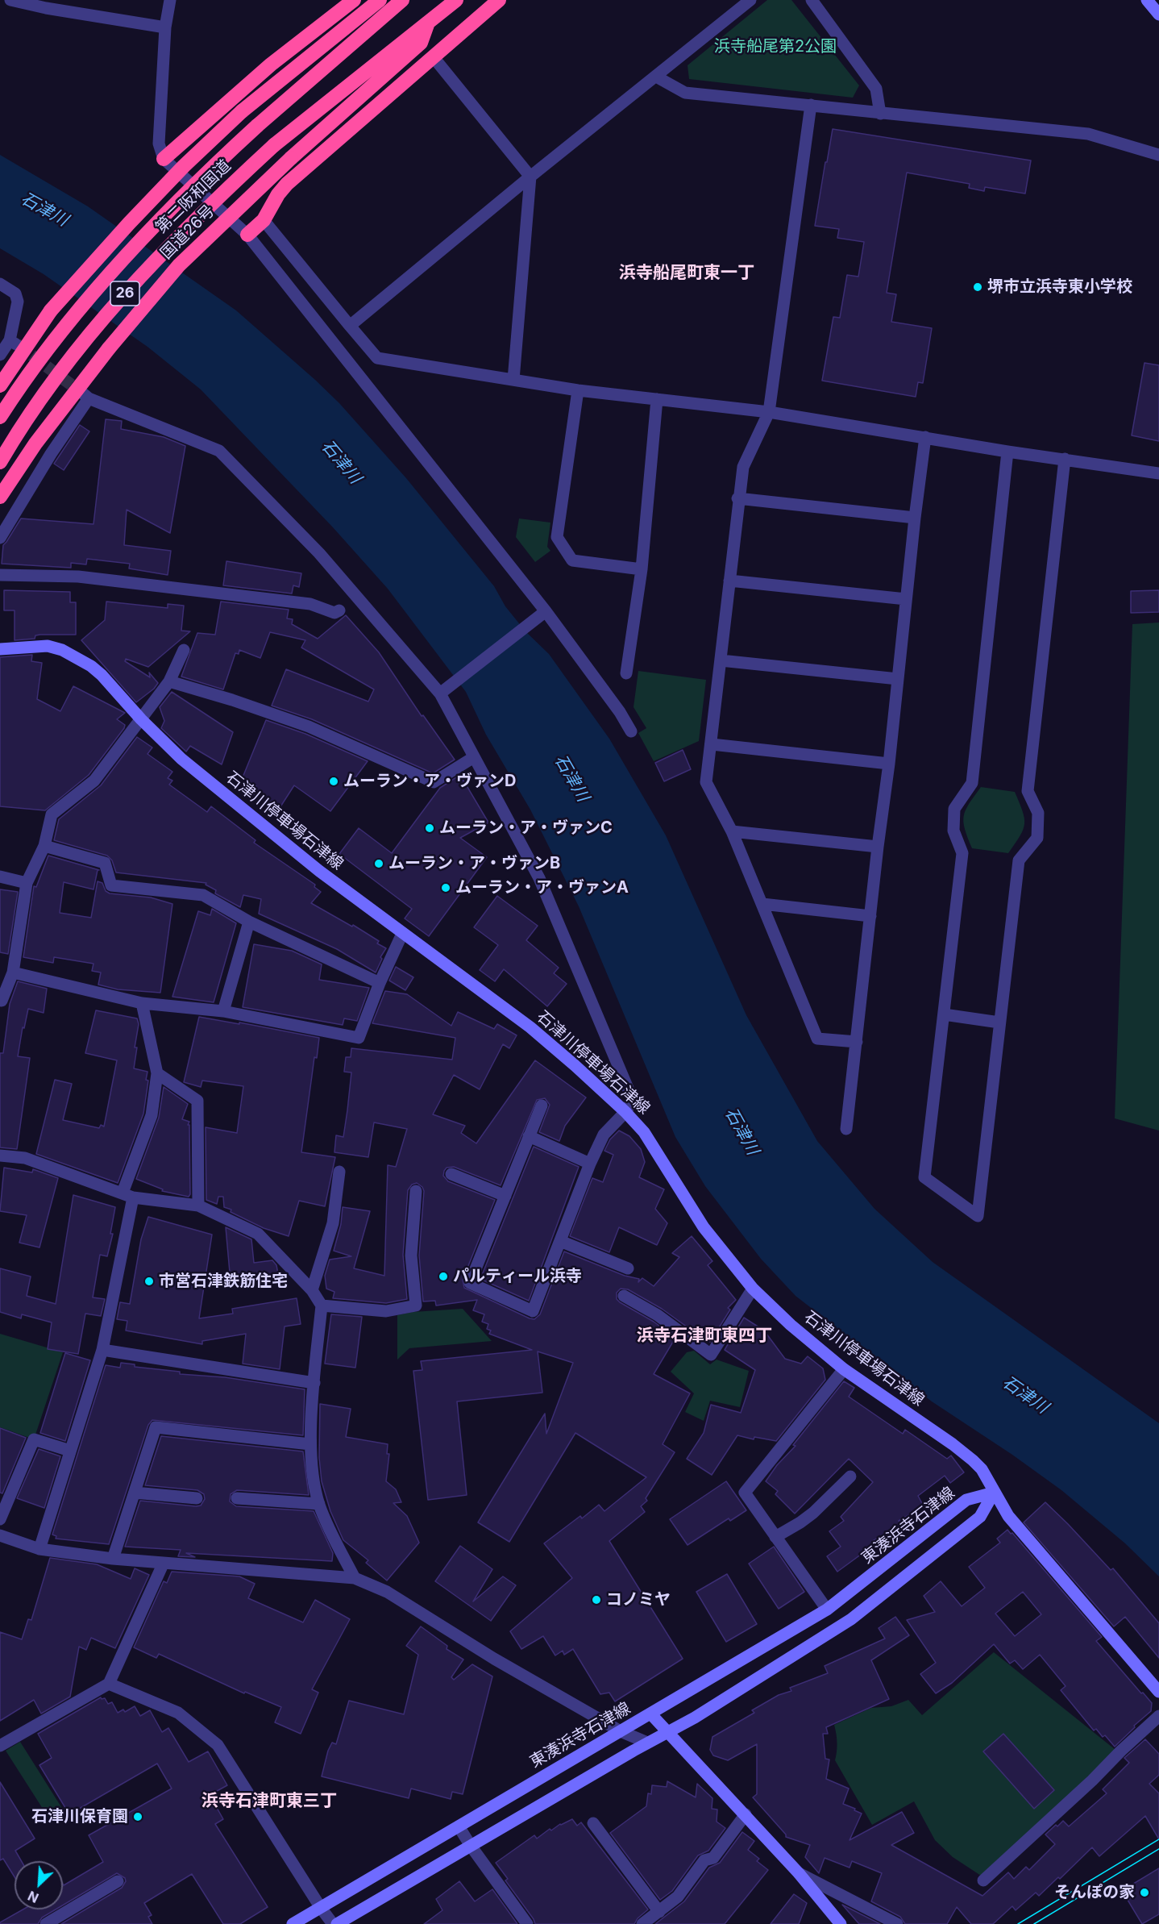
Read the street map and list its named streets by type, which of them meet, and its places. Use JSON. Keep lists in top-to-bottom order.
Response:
{
  "streets": {
    "highway": ["第二阪和国道", "国道26号", "26"],
    "street": ["石津川停車場石津線", "東湊浜寺石津線"]
  },
  "crossings": [
    ["第二阪和国道", "国道26号"],
    ["石津川停車場石津線", "東湊浜寺石津線"]
  ],
  "districts": ["浜寺船尾町東一丁", "浜寺石津町東四丁", "浜寺石津町東三丁"],
  "water": ["石津川"],
  "parks": ["浜寺船尾第2公園"],
  "places": [
    "堺市立浜寺東小学校",
    "ムーラン・ア・ヴァンD",
    "ムーラン・ア・ヴァンC",
    "ムーラン・ア・ヴァンB",
    "ムーラン・ア・ヴァンA",
    "パルティール浜寺",
    "市営石津鉄筋住宅",
    "コノミヤ",
    "石津川保育園",
    "そんぽの家"
  ],
  "north": "bottom left"
}
